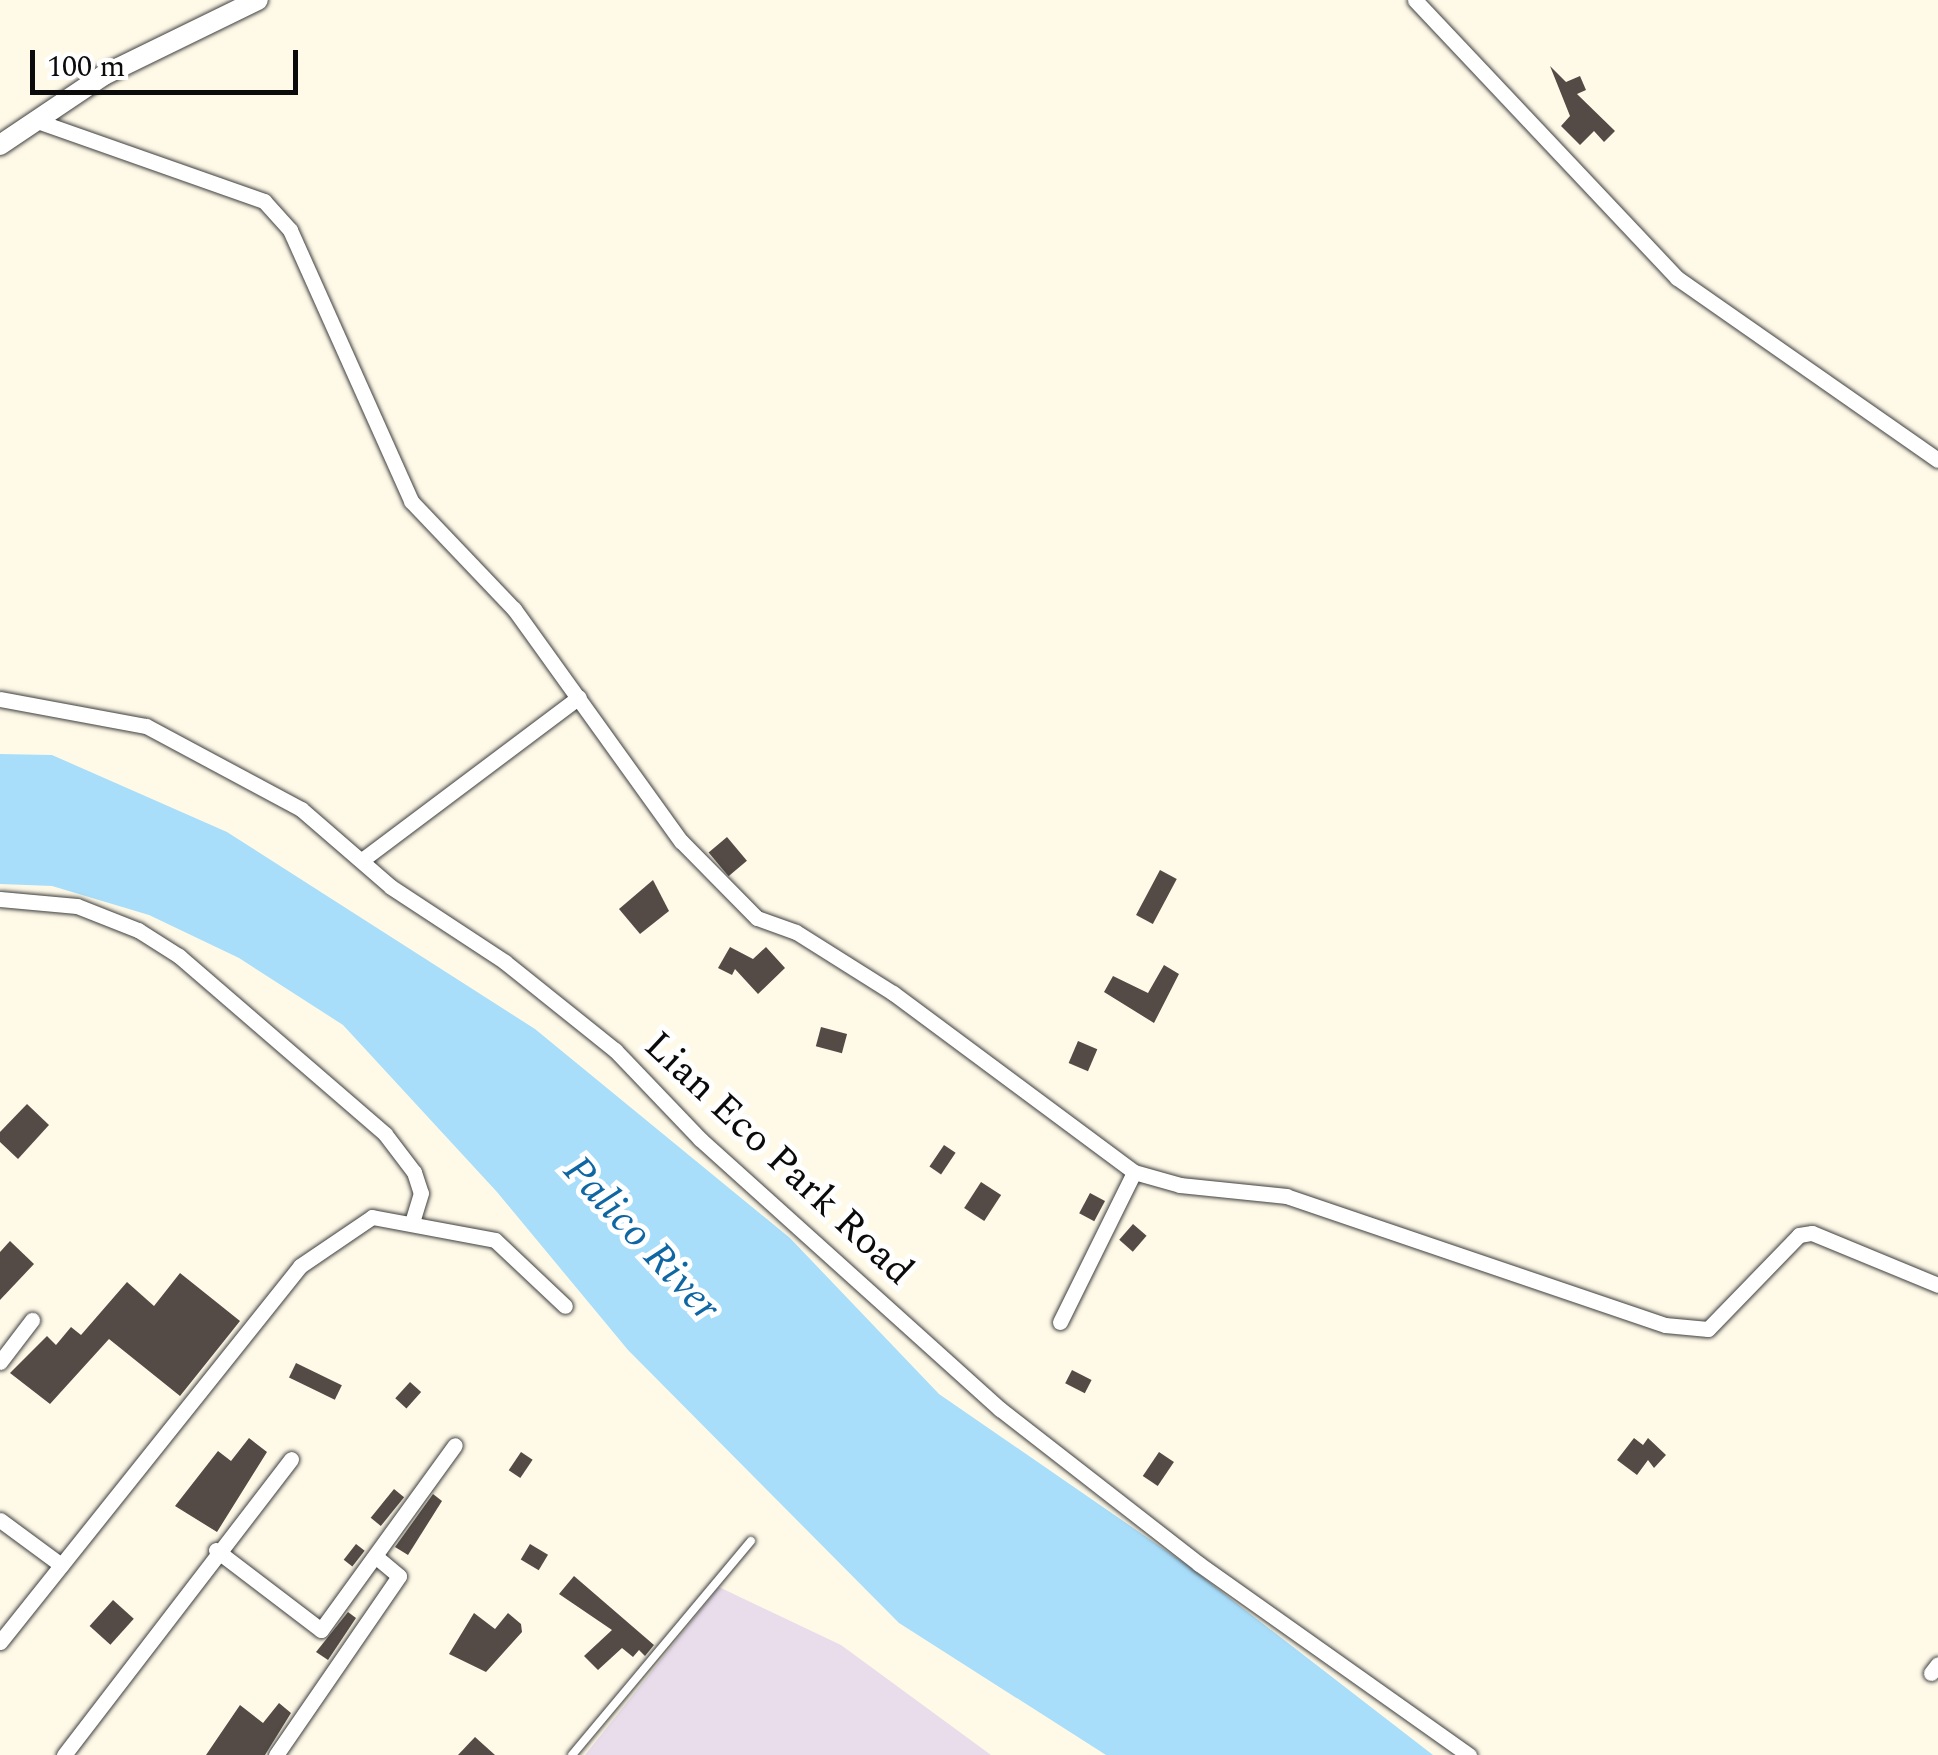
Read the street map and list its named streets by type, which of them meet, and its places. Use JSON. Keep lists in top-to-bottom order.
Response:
{
  "streets": {
    "street": ["Lian Eco Park Road"]
  },
  "water": ["Palico River"],
  "scale_bar": "100 m"
}
